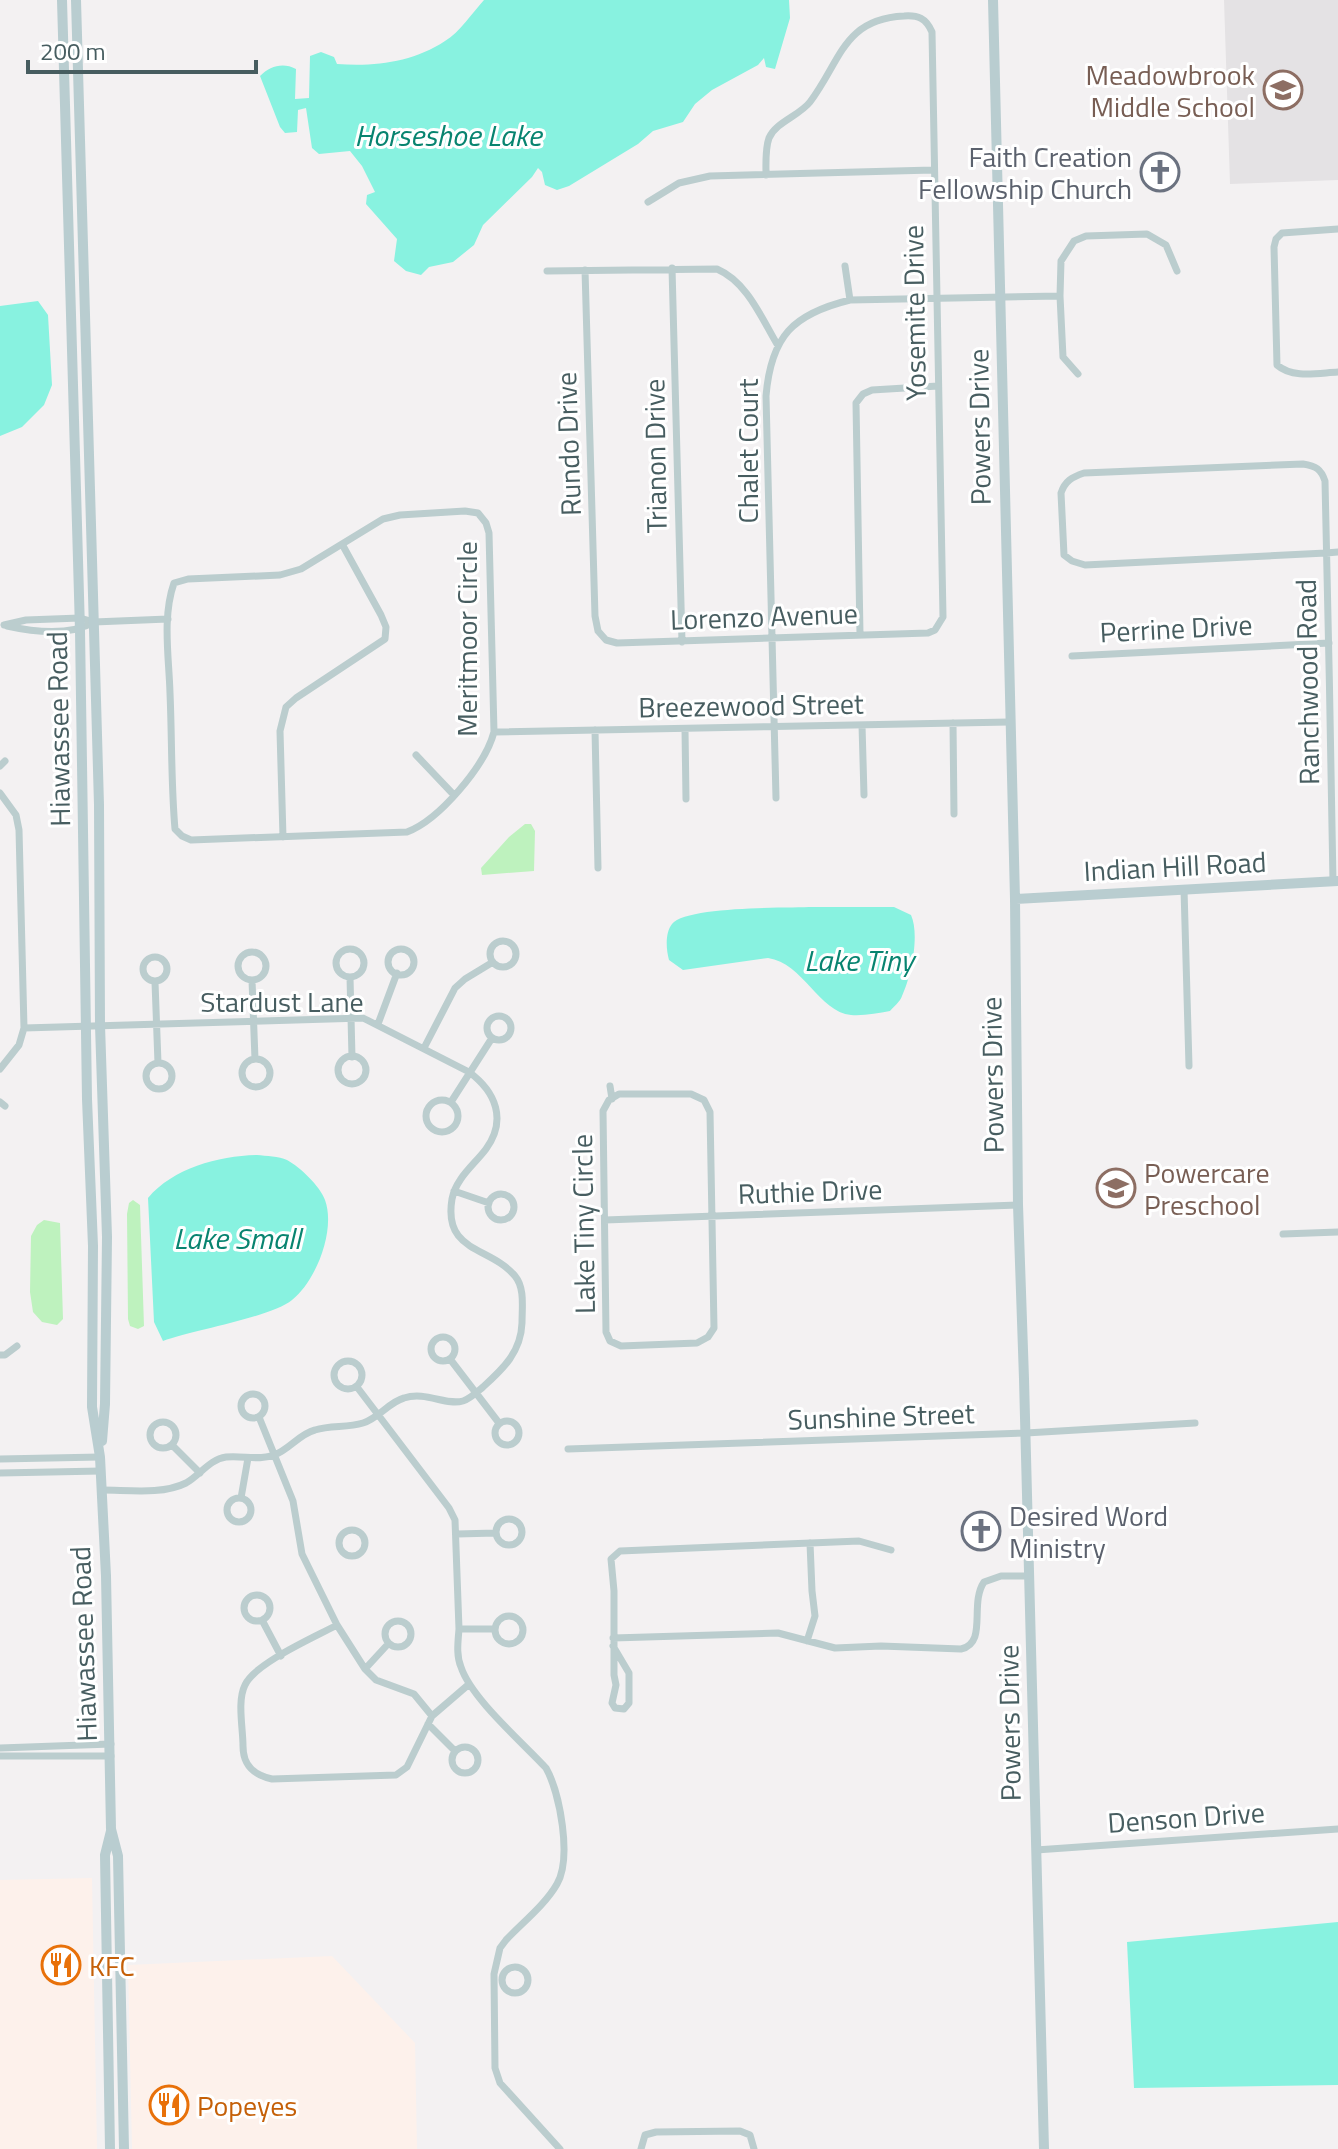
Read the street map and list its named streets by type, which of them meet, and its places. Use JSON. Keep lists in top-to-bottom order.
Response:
{
  "streets": {
    "street": [
      "Yosemite Drive",
      "Powers Drive",
      "Rundo Drive",
      "Chalet Court",
      "Trianon Drive",
      "Lorenzo Avenue",
      "Perrine Drive",
      "Meritmoor Circle",
      "Ranchwood Road",
      "Breezewood Street",
      "Hiawassee Road",
      "Indian Hill Road",
      "Stardust Lane",
      "Ruthie Drive",
      "Lake Tiny Circle",
      "Sunshine Street",
      "Denson Drive"
    ]
  },
  "crossings": [
    ["Yosemite Drive", "Chalet Court"],
    ["Yosemite Drive", "Lorenzo Avenue"],
    ["Powers Drive", "Chalet Court"],
    ["Powers Drive", "Breezewood Street"],
    ["Powers Drive", "Indian Hill Road"],
    ["Powers Drive", "Ruthie Drive"],
    ["Powers Drive", "Sunshine Street"],
    ["Powers Drive", "Denson Drive"],
    ["Rundo Drive", "Lorenzo Avenue"],
    ["Chalet Court", "Lorenzo Avenue"],
    ["Chalet Court", "Breezewood Street"],
    ["Trianon Drive", "Lorenzo Avenue"],
    ["Perrine Drive", "Ranchwood Road"],
    ["Meritmoor Circle", "Breezewood Street"],
    ["Ranchwood Road", "Indian Hill Road"],
    ["Hiawassee Road", "Stardust Lane"],
    ["Ruthie Drive", "Lake Tiny Circle"]
  ],
  "water": ["Horseshoe Lake", "Lake Tiny", "Lake Small"],
  "places": {
    "school or university": ["Meadowbrook Middle School", "Powercare Preschool"],
    "church": ["Faith Creation Fellowship Church", "Desired Word Ministry"],
    "restaurant": ["KFC", "Popeyes"]
  },
  "scale_bar": "200 m"
}
